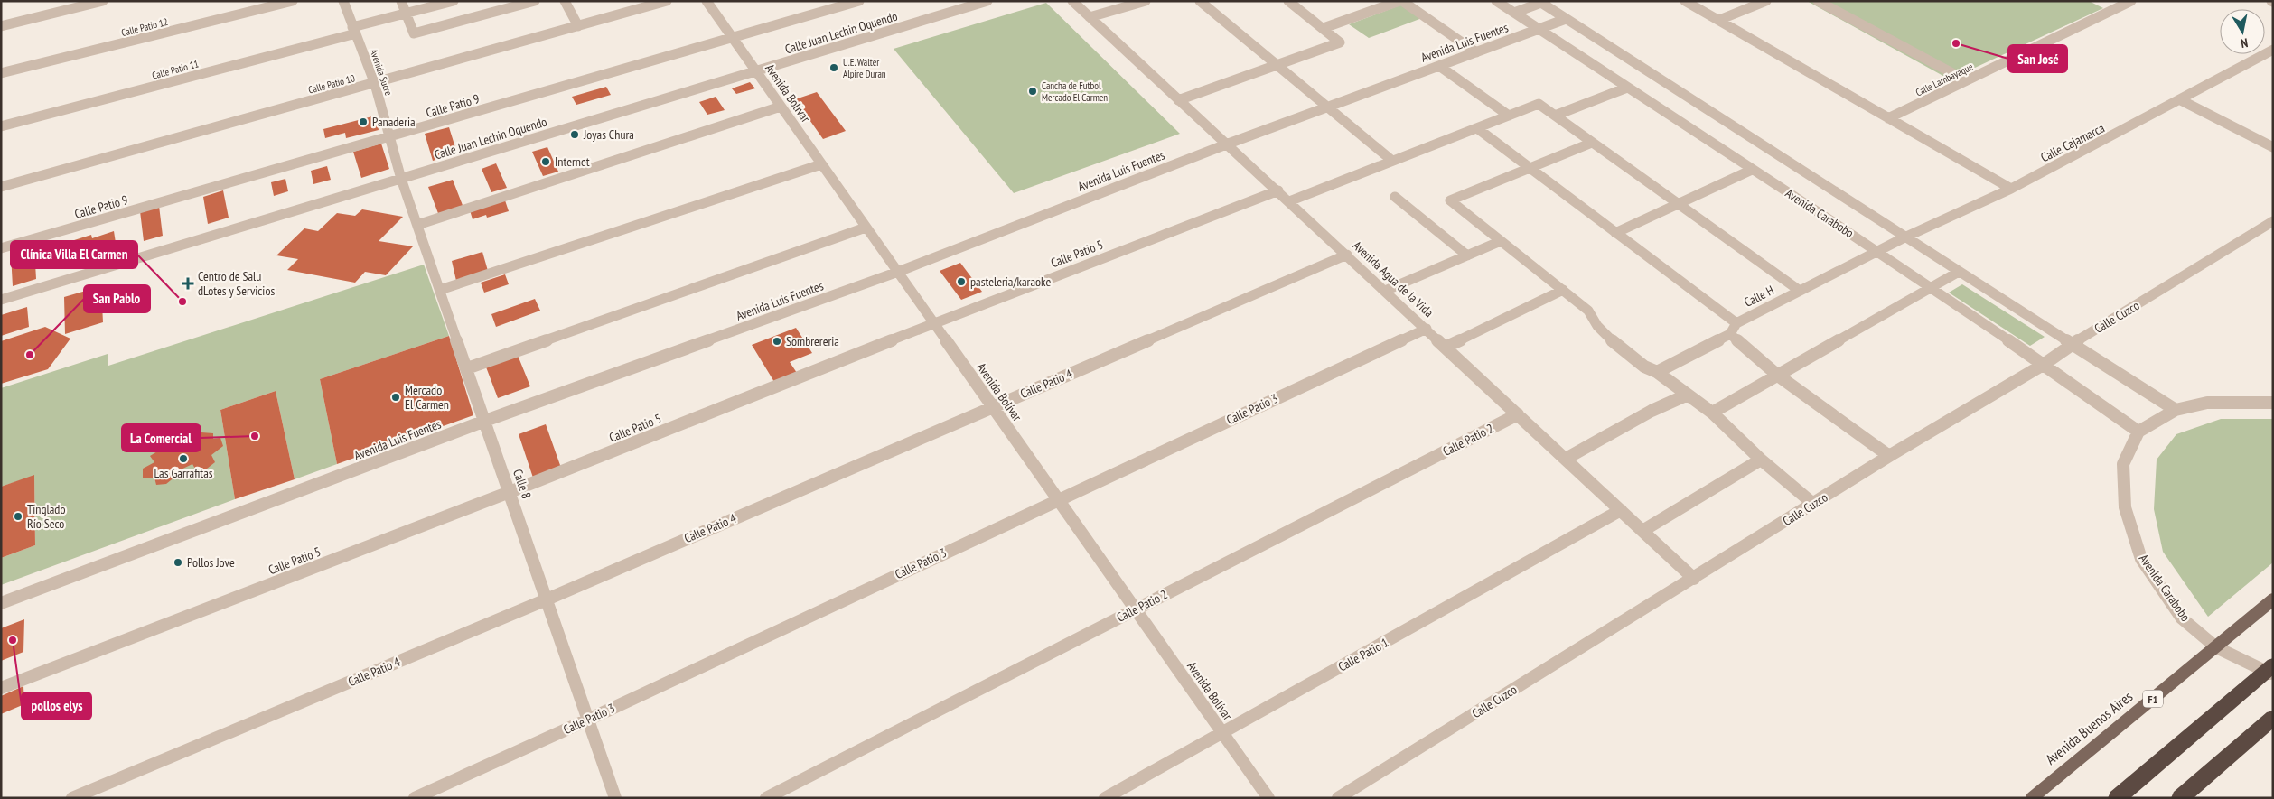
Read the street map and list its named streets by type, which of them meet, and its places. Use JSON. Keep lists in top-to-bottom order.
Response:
{
  "streets": {
    "main road": ["F1", "Avenida Buenos Aires"],
    "street": [
      "Calle Patio 12",
      "Calle Juan Lechin Oquendo",
      "Avenida Luis Fuentes",
      "Calle Patio 11",
      "Avenida Sucre",
      "Calle Lambayaque",
      "Calle Patio 10",
      "Avenida Bolívar",
      "Calle Patio 9",
      "Calle Cajamarca",
      "Avenida Carabobo",
      "Calle Patio 5",
      "Avenida Agua de la Vida",
      "Calle H",
      "Calle Cuzco",
      "Calle Patio 4",
      "Calle Patio 3",
      "Calle Patio 2",
      "Calle 8",
      "Calle Patio 1"
    ]
  },
  "crossings": [
    ["Calle Juan Lechin Oquendo", "Avenida Sucre"],
    ["Calle Juan Lechin Oquendo", "Avenida Bolívar"],
    ["Calle Juan Lechin Oquendo", "Calle 8"],
    ["Avenida Luis Fuentes", "Avenida Bolívar"],
    ["Avenida Luis Fuentes", "Avenida Carabobo"],
    ["Avenida Luis Fuentes", "Avenida Agua de la Vida"],
    ["Avenida Luis Fuentes", "Calle 8"],
    ["Calle Patio 11", "Avenida Sucre"],
    ["Avenida Sucre", "Calle Patio 10"],
    ["Avenida Sucre", "Calle Patio 9"],
    ["Avenida Sucre", "Calle 8"],
    ["Avenida Bolívar", "Calle Patio 9"],
    ["Avenida Bolívar", "Calle Patio 5"],
    ["Avenida Bolívar", "Calle Patio 4"],
    ["Avenida Bolívar", "Calle Patio 3"],
    ["Avenida Bolívar", "Calle Patio 2"],
    ["Avenida Bolívar", "Calle Patio 1"],
    ["Calle Cajamarca", "Avenida Carabobo"],
    ["Calle Cajamarca", "Calle H"],
    ["Avenida Carabobo", "Calle H"],
    ["Avenida Carabobo", "Calle Cuzco"],
    ["Avenida Carabobo", "Avenida Buenos Aires"],
    ["Calle Patio 5", "Avenida Agua de la Vida"],
    ["Calle Patio 5", "Calle 8"],
    ["Avenida Agua de la Vida", "Calle Cuzco"],
    ["Avenida Agua de la Vida", "Calle Patio 4"],
    ["Avenida Agua de la Vida", "Calle Patio 3"],
    ["Avenida Agua de la Vida", "Calle Patio 2"],
    ["Avenida Agua de la Vida", "Calle Patio 1"],
    ["Calle Patio 4", "Calle 8"],
    ["Calle Patio 3", "Calle 8"]
  ],
  "places": {
    "other": [
      "San José",
      "U.E. Walter Alpire Duran",
      "Cancha de Futbol Mercado El Carmen",
      "Panaderia",
      "Joyas Chura",
      "Internet",
      "pasteleria/karaoke",
      "Clínica Villa El Carmen",
      "Sombrereria",
      "San Pablo",
      "Mercado El Carmen",
      "La Comercial",
      "Las Garrafitas",
      "Tinglado Río Seco",
      "Pollos Jove",
      "pollos elys"
    ],
    "health": ["Centro de Salu dLotes y Servicios"]
  },
  "north": "bottom"
}
